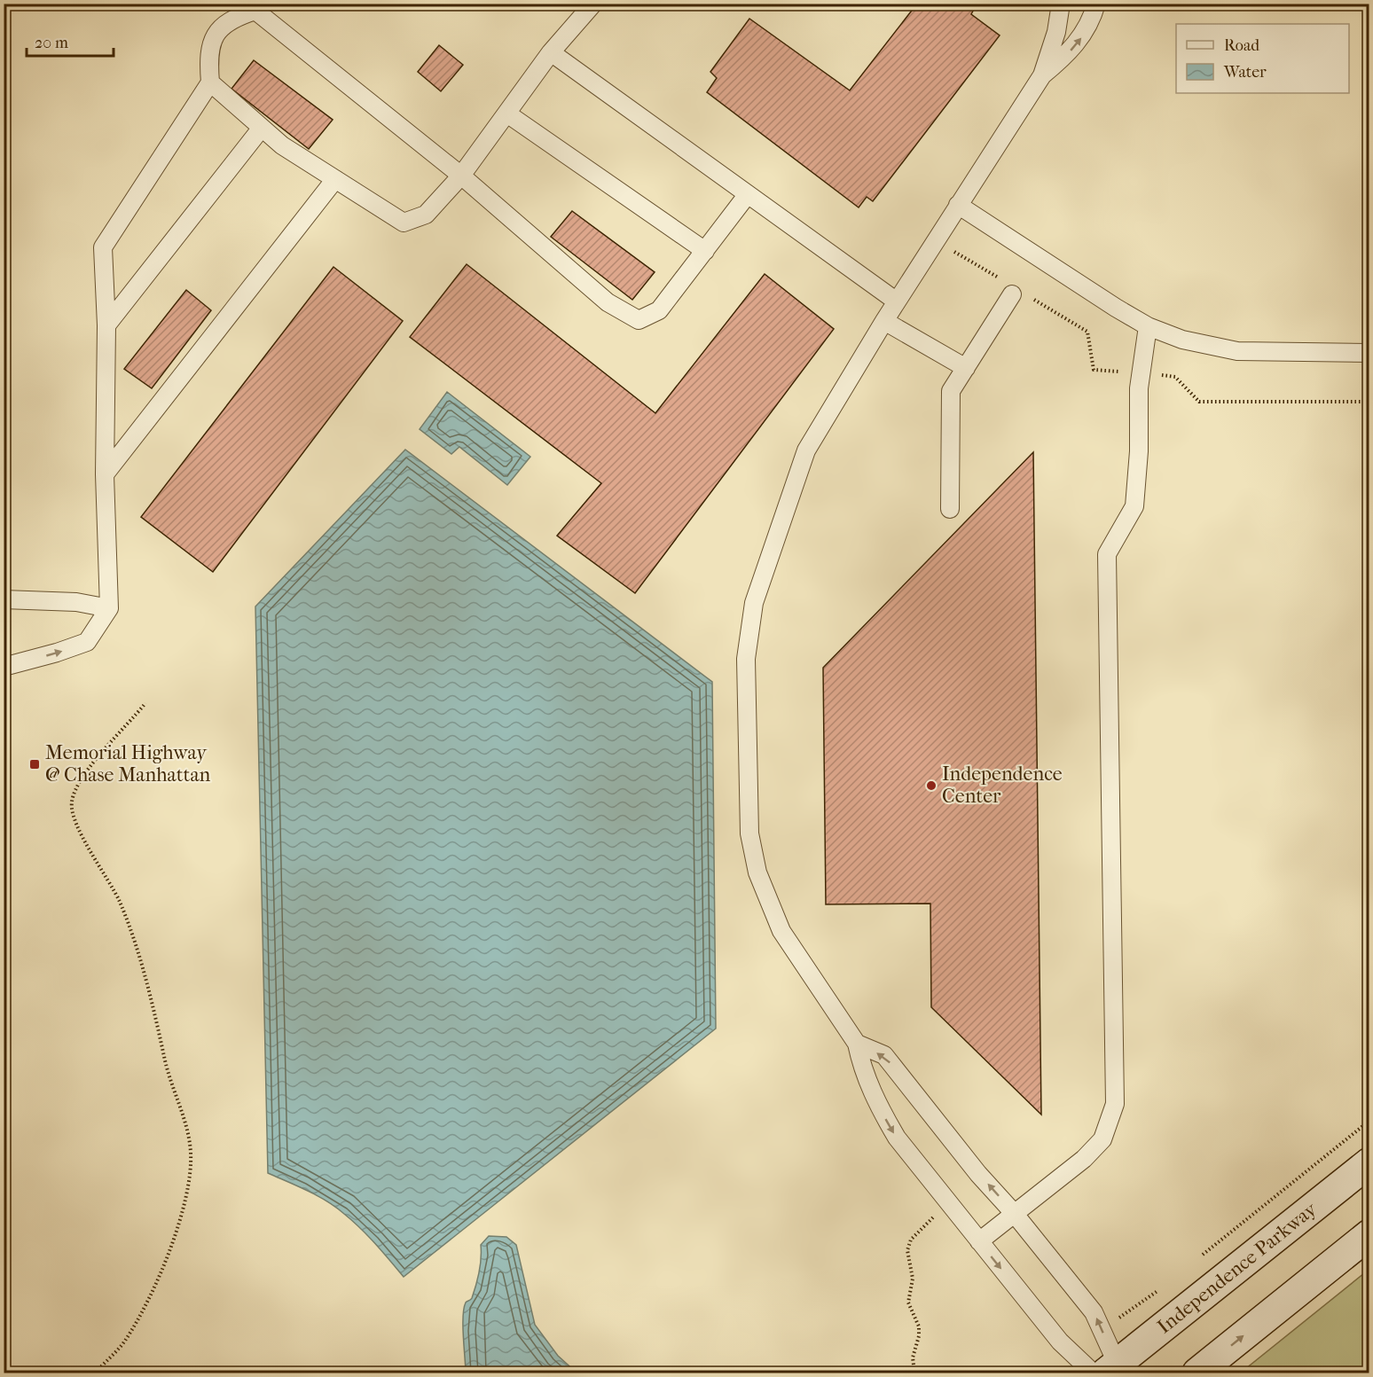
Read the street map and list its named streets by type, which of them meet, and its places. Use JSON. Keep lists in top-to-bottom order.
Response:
{
  "streets": {
    "main road": ["Independence Parkway"]
  },
  "places": {
    "transit": ["Memorial Highway @ Chase Manhattan"],
    "other": ["Independence Center"]
  },
  "legend": ["Road", "Water"],
  "scale_bar": "20 m"
}
